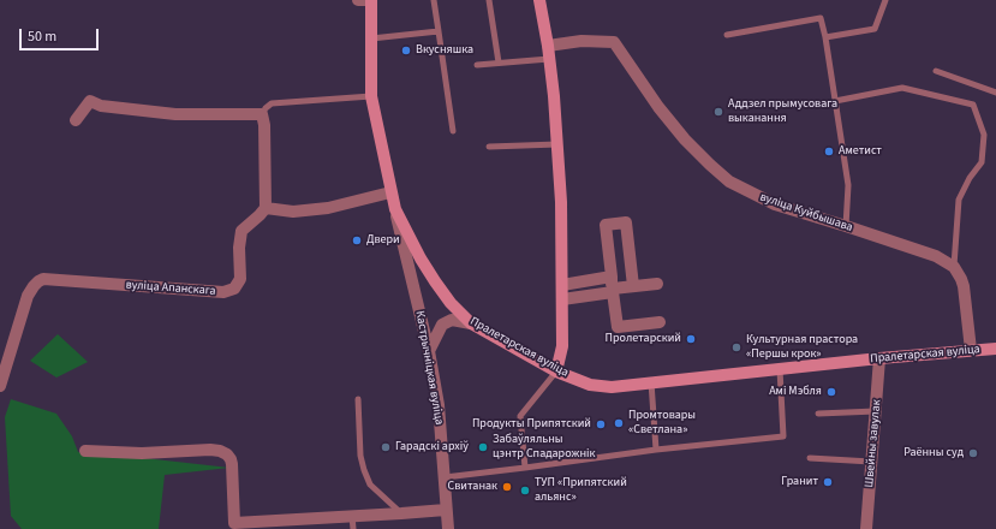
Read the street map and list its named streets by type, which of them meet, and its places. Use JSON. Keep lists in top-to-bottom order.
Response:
{
  "streets": {
    "main road": ["Пралетарская вуліца"],
    "street": [
      "вуліца Куйбышава",
      "вуліца Апанскага",
      "Кастрычніцкая вуліца",
      "Швейны завулак"
    ]
  },
  "crossings": [
    ["Пралетарская вуліца", "Кастрычніцкая вуліца"],
    ["Пралетарская вуліца", "Швейны завулак"]
  ],
  "places": [
    "Вкусняшка",
    "Аддзел прымусовага выканання",
    "Аметист",
    "Двери",
    "Пролетарский",
    "Культурная прастора «Першы крок»",
    "Амі Мэбля",
    "Промтовары «Светлана»",
    "Продукты Припятский",
    "Гарадскі архіў",
    "Забаўляльны цэнтр Спадарожнік",
    "Раённы суд",
    "Гранит",
    "Свитанак",
    "ТУП «Припятский альянс»"
  ],
  "scale_bar": "50 m"
}
